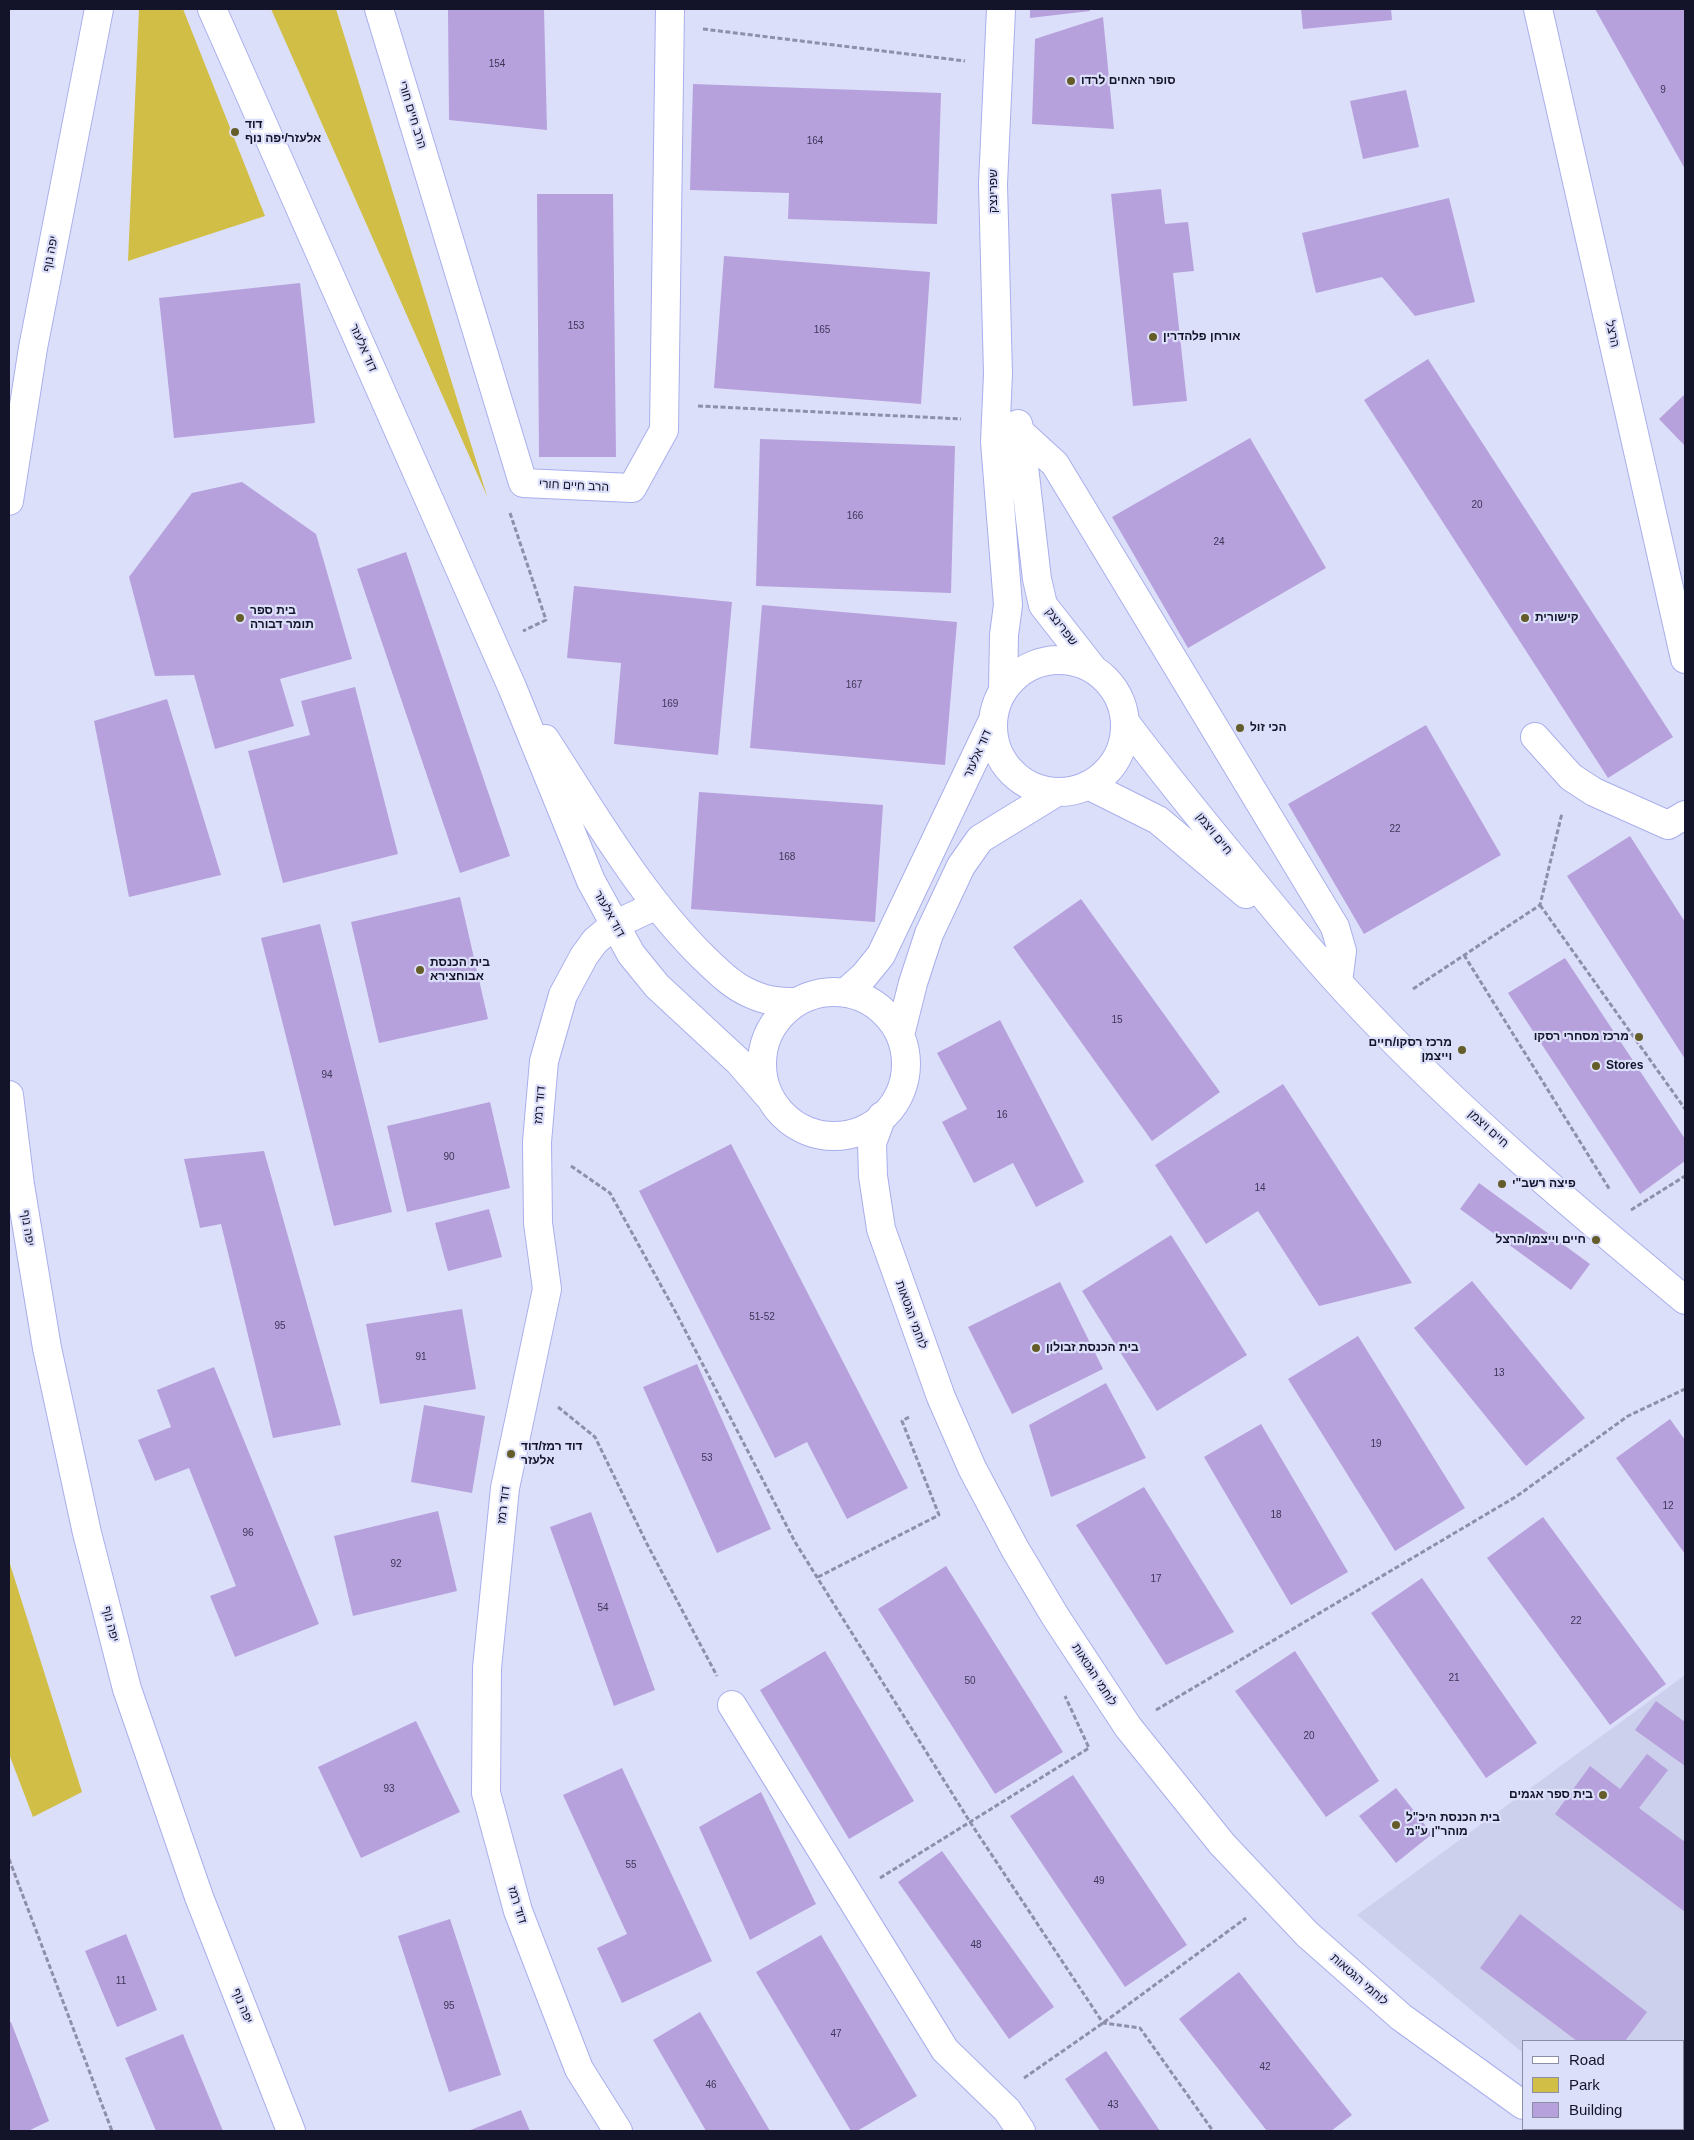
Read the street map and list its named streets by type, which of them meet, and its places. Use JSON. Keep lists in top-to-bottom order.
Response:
{
  "streets": {
    "street": [
      "הרב חיים חורי",
      "שפרינצק",
      "יפה נוף",
      "הרצל",
      "דוד אלעזר",
      "חיים ויצמן",
      "דוד רמז",
      "לוחמי הגטאות"
    ]
  },
  "crossings": [
    ["שפרינצק", "דוד אלעזר"],
    ["שפרינצק", "חיים ויצמן"],
    ["דוד אלעזר", "חיים ויצמן"],
    ["דוד אלעזר", "דוד רמז"],
    ["דוד אלעזר", "לוחמי הגטאות"]
  ],
  "places": [
    "סופר האחים לרדו",
    "דוד אלעזר/יפה נוף",
    "אורחן פלהדרין",
    "בית ספר תומר דבורה",
    "קישורית",
    "הכי זול",
    "בית הכנסת אבוחצירא",
    "מרכז מסחרי רסקו",
    "מרכז רסקו/חיים וייצמן",
    "Stores",
    "פיצה רשב\"י",
    "חיים וייצמן/הרצל",
    "בית הכנסת זבולון",
    "דוד רמז/דוד אלעזר",
    "בית ספר אגמים",
    "בית הכנסת היכ\"ל מוהר\"ן ע\"מ"
  ],
  "house_numbers": [
    "154",
    "9",
    "164",
    "153",
    "165",
    "20",
    "166",
    "24",
    "167",
    "169",
    "22",
    "168",
    "15",
    "94",
    "16",
    "90",
    "14",
    "51-52",
    "95",
    "91",
    "13",
    "19",
    "53",
    "12",
    "18",
    "96",
    "92",
    "17",
    "54",
    "22",
    "21",
    "50",
    "20",
    "93",
    "55",
    "49",
    "48",
    "11",
    "95",
    "47",
    "42",
    "46",
    "43"
  ],
  "legend": ["Road", "Park", "Building"]
}
